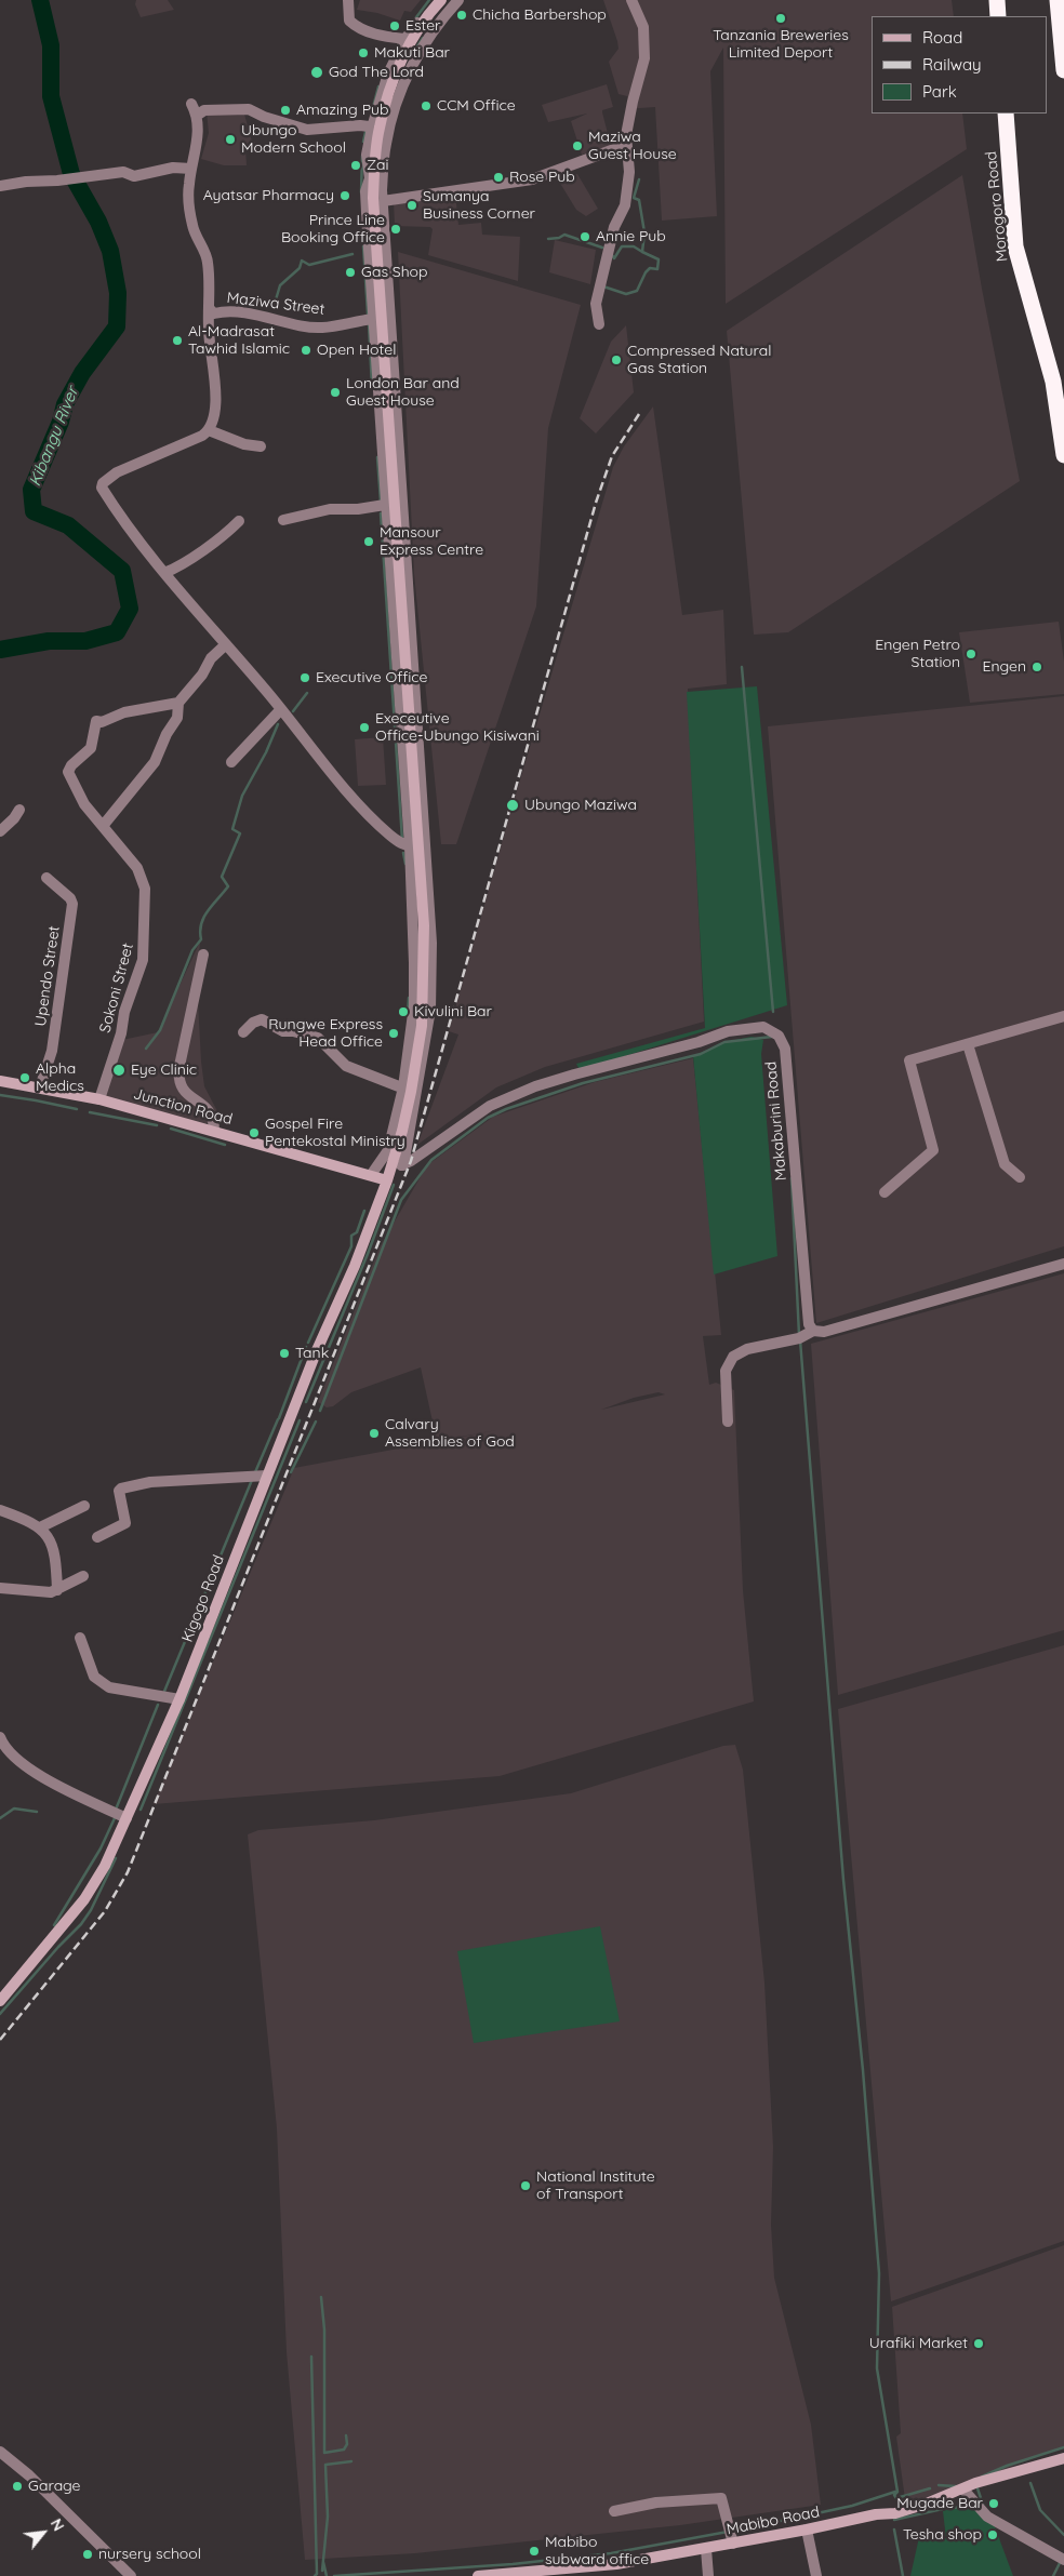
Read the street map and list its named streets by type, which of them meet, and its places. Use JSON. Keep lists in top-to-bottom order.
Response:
{
  "streets": {
    "highway": ["Morogoro Road"],
    "main road": ["Junction Road", "Kigogo Road", "Mabibo Road"],
    "street": [
      "Maziwa Street",
      "Upendo Street",
      "Sokoni Street",
      "Makaburini Road"
    ]
  },
  "crossings": [
    ["Upendo Street", "Junction Road"],
    ["Sokoni Street", "Junction Road"],
    ["Junction Road", "Kigogo Road"],
    ["Makaburini Road", "Kigogo Road"]
  ],
  "water": ["Kibangu River"],
  "places": [
    "Chicha Barbershop",
    "Tanzania Breweries Limited Deport",
    "Ester",
    "Makuti Bar",
    "God The Lord",
    "CCM Office",
    "Amazing Pub",
    "Ubungo Modern School",
    "Maziwa Guest House",
    "Zai",
    "Rose Pub",
    "Ayatsar Pharmacy",
    "Sumanya Business Corner",
    "Prince Line Booking Office",
    "Annie Pub",
    "Gas Shop",
    "Al-Madrasat Tawhid Islamic",
    "Open Hotel",
    "Compressed Natural Gas Station",
    "London Bar and Guest House",
    "Mansour Express Centre",
    "Engen Petro Station",
    "Engen",
    "Executive Office",
    "Execeutive Office-Ubungo Kisiwani",
    "Ubungo Maziwa",
    "Kivulini Bar",
    "Rungwe Express Head Office",
    "Eye Clinic",
    "Alpha Medics",
    "Gospel Fire Pentekostal Ministry",
    "Tank",
    "Calvary Assemblies of God",
    "National Institute of Transport",
    "Urafiki Market",
    "Garage",
    "Mugade Bar",
    "Tesha shop",
    "Mabibo subward office",
    "nursery school"
  ],
  "legend": ["Road", "Railway", "Park"],
  "north": "top right"
}
